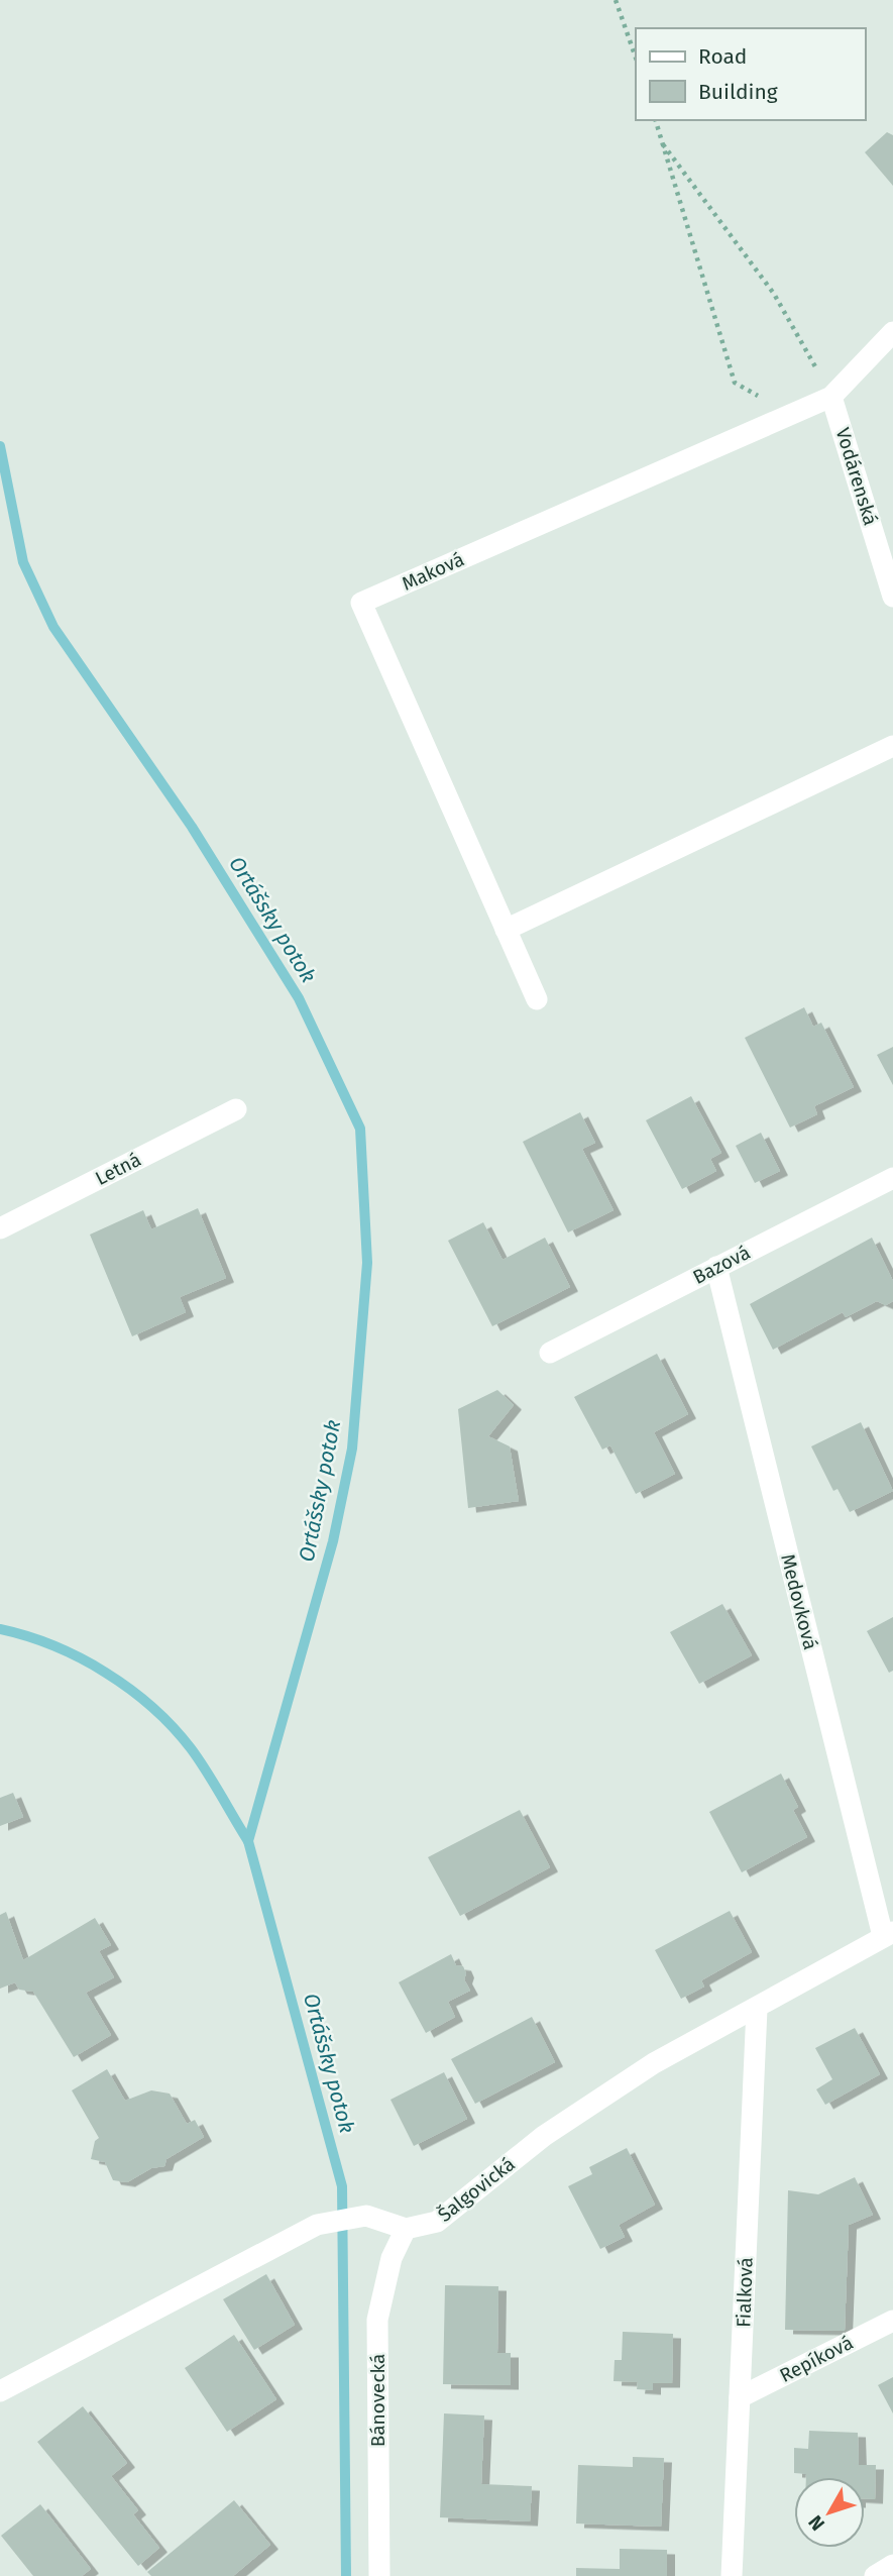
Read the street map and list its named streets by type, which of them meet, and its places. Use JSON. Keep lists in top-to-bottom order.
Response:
{
  "streets": {
    "street": [
      "Vodárenská",
      "Maková",
      "Letná",
      "Bazová",
      "Medovková",
      "Šalgovická",
      "Fialková",
      "Repíková",
      "Bánovecká"
    ]
  },
  "crossings": [
    ["Vodárenská", "Maková"],
    ["Bazová", "Medovková"],
    ["Medovková", "Šalgovická"],
    ["Šalgovická", "Fialková"],
    ["Šalgovická", "Bánovecká"],
    ["Fialková", "Repíková"]
  ],
  "water": ["Ortášsky potok"],
  "legend": ["Road", "Building"],
  "north": "bottom left"
}
